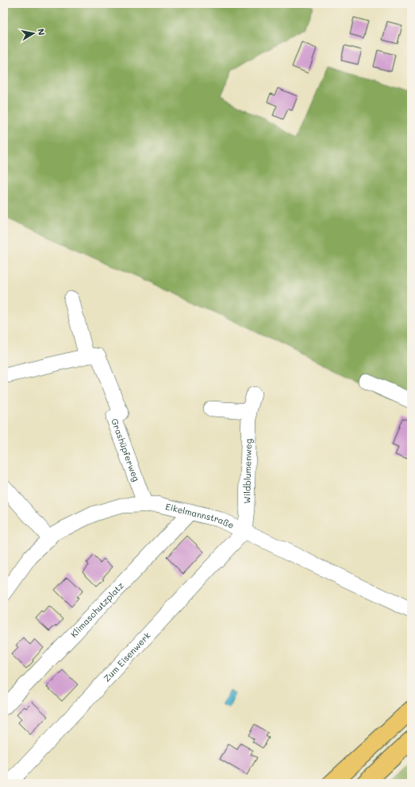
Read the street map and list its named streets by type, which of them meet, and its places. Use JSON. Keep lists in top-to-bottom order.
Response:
{
  "streets": {
    "street": [
      "Grashüpferweg",
      "Wildblumenweg",
      "Eikelmannstraße",
      "Klimaschutzplatz",
      "Zum Eisenwerk"
    ]
  },
  "crossings": [
    ["Grashüpferweg", "Eikelmannstraße"],
    ["Wildblumenweg", "Eikelmannstraße"],
    ["Wildblumenweg", "Zum Eisenwerk"],
    ["Eikelmannstraße", "Klimaschutzplatz"],
    ["Eikelmannstraße", "Zum Eisenwerk"]
  ],
  "north": "right"
}
